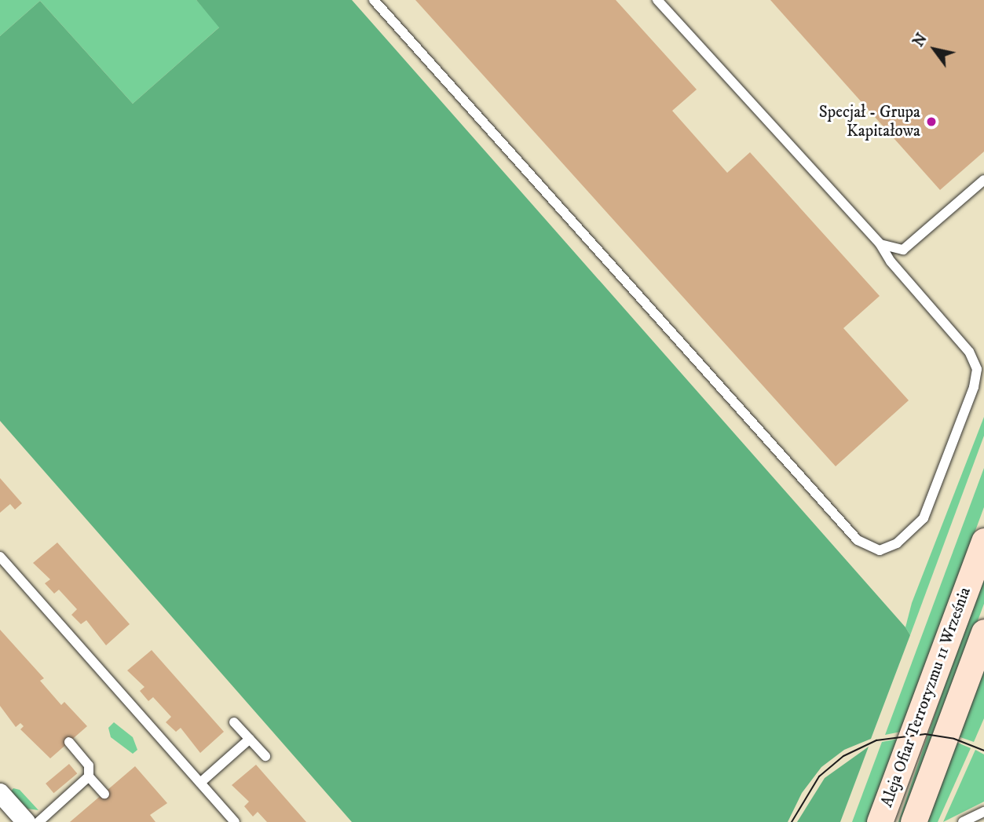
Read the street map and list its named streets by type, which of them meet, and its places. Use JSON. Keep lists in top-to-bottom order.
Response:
{
  "streets": {
    "street": ["Aleja Ofiar Terroryzmu 11 Września"]
  },
  "places": ["Specjał - Grupa Kapitałowa"],
  "north": "top left"
}
